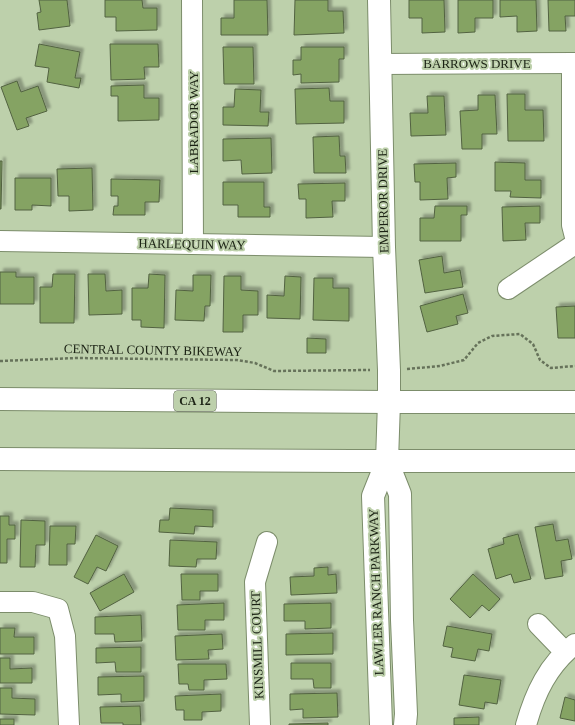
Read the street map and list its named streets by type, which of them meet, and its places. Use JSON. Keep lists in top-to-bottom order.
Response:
{
  "streets": {
    "main road": ["EMPEROR DRIVE", "CA 12", "LAWLER RANCH PARKWAY"],
    "street": [
      "BARROWS DRIVE",
      "LABRADOR WAY",
      "HARLEQUIN WAY",
      "KINSMILL COURT"
    ],
    "path": ["CENTRAL COUNTY BIKEWAY"]
  },
  "crossings": [
    ["BARROWS DRIVE", "EMPEROR DRIVE"],
    ["LABRADOR WAY", "HARLEQUIN WAY"],
    ["EMPEROR DRIVE", "HARLEQUIN WAY"],
    ["EMPEROR DRIVE", "CA 12"],
    ["EMPEROR DRIVE", "LAWLER RANCH PARKWAY"],
    ["CA 12", "LAWLER RANCH PARKWAY"]
  ]
}
